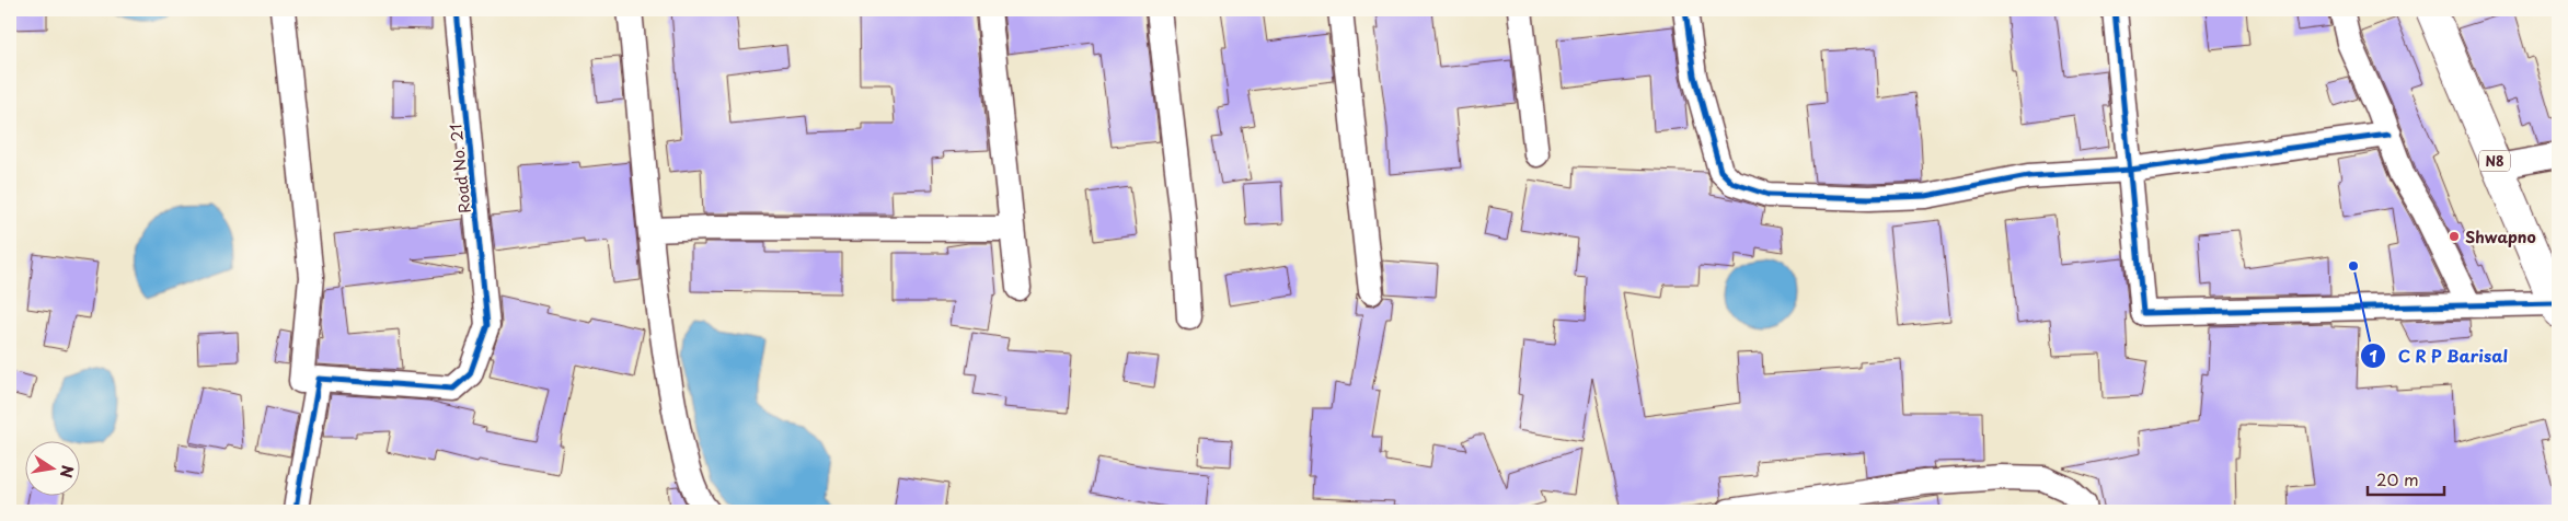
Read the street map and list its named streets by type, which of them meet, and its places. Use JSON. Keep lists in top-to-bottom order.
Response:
{
  "streets": {
    "highway": ["N8"],
    "street": ["Road No. 21"]
  },
  "places": ["Shwapno", "C R P Barisal"],
  "scale_bar": "20 m",
  "north": "right"
}
